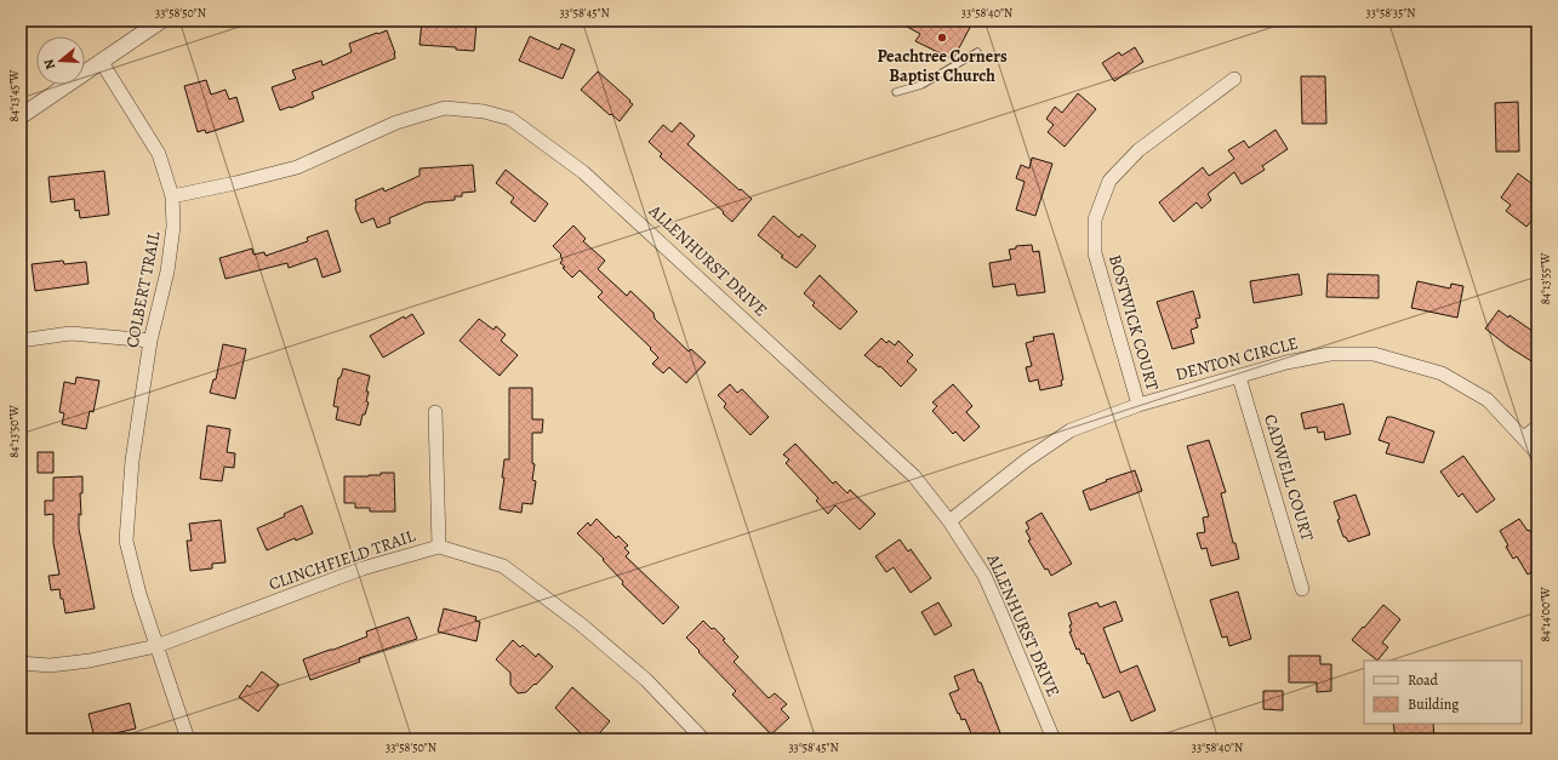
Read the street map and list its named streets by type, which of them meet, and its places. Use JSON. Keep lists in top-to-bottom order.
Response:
{
  "streets": {
    "street": [
      "ALLENHURST DRIVE",
      "COLBERT TRAIL",
      "BOSTWICK COURT",
      "DENTON CIRCLE",
      "CADWELL COURT",
      "CLINCHFIELD TRAIL"
    ]
  },
  "crossings": [
    ["ALLENHURST DRIVE", "COLBERT TRAIL"],
    ["ALLENHURST DRIVE", "DENTON CIRCLE"],
    ["COLBERT TRAIL", "CLINCHFIELD TRAIL"],
    ["BOSTWICK COURT", "DENTON CIRCLE"],
    ["DENTON CIRCLE", "CADWELL COURT"]
  ],
  "places": ["Peachtree Corners Baptist Church"],
  "legend": ["Road", "Building"],
  "north": "left",
  "coordinates": [
    "33°58'50\"N",
    "33°58'45\"N",
    "33°58'40\"N",
    "33°58'35\"N",
    "84°13'45\"W",
    "84°13'55\"W",
    "84°13'50\"W",
    "84°14'00\"W"
  ]
}
